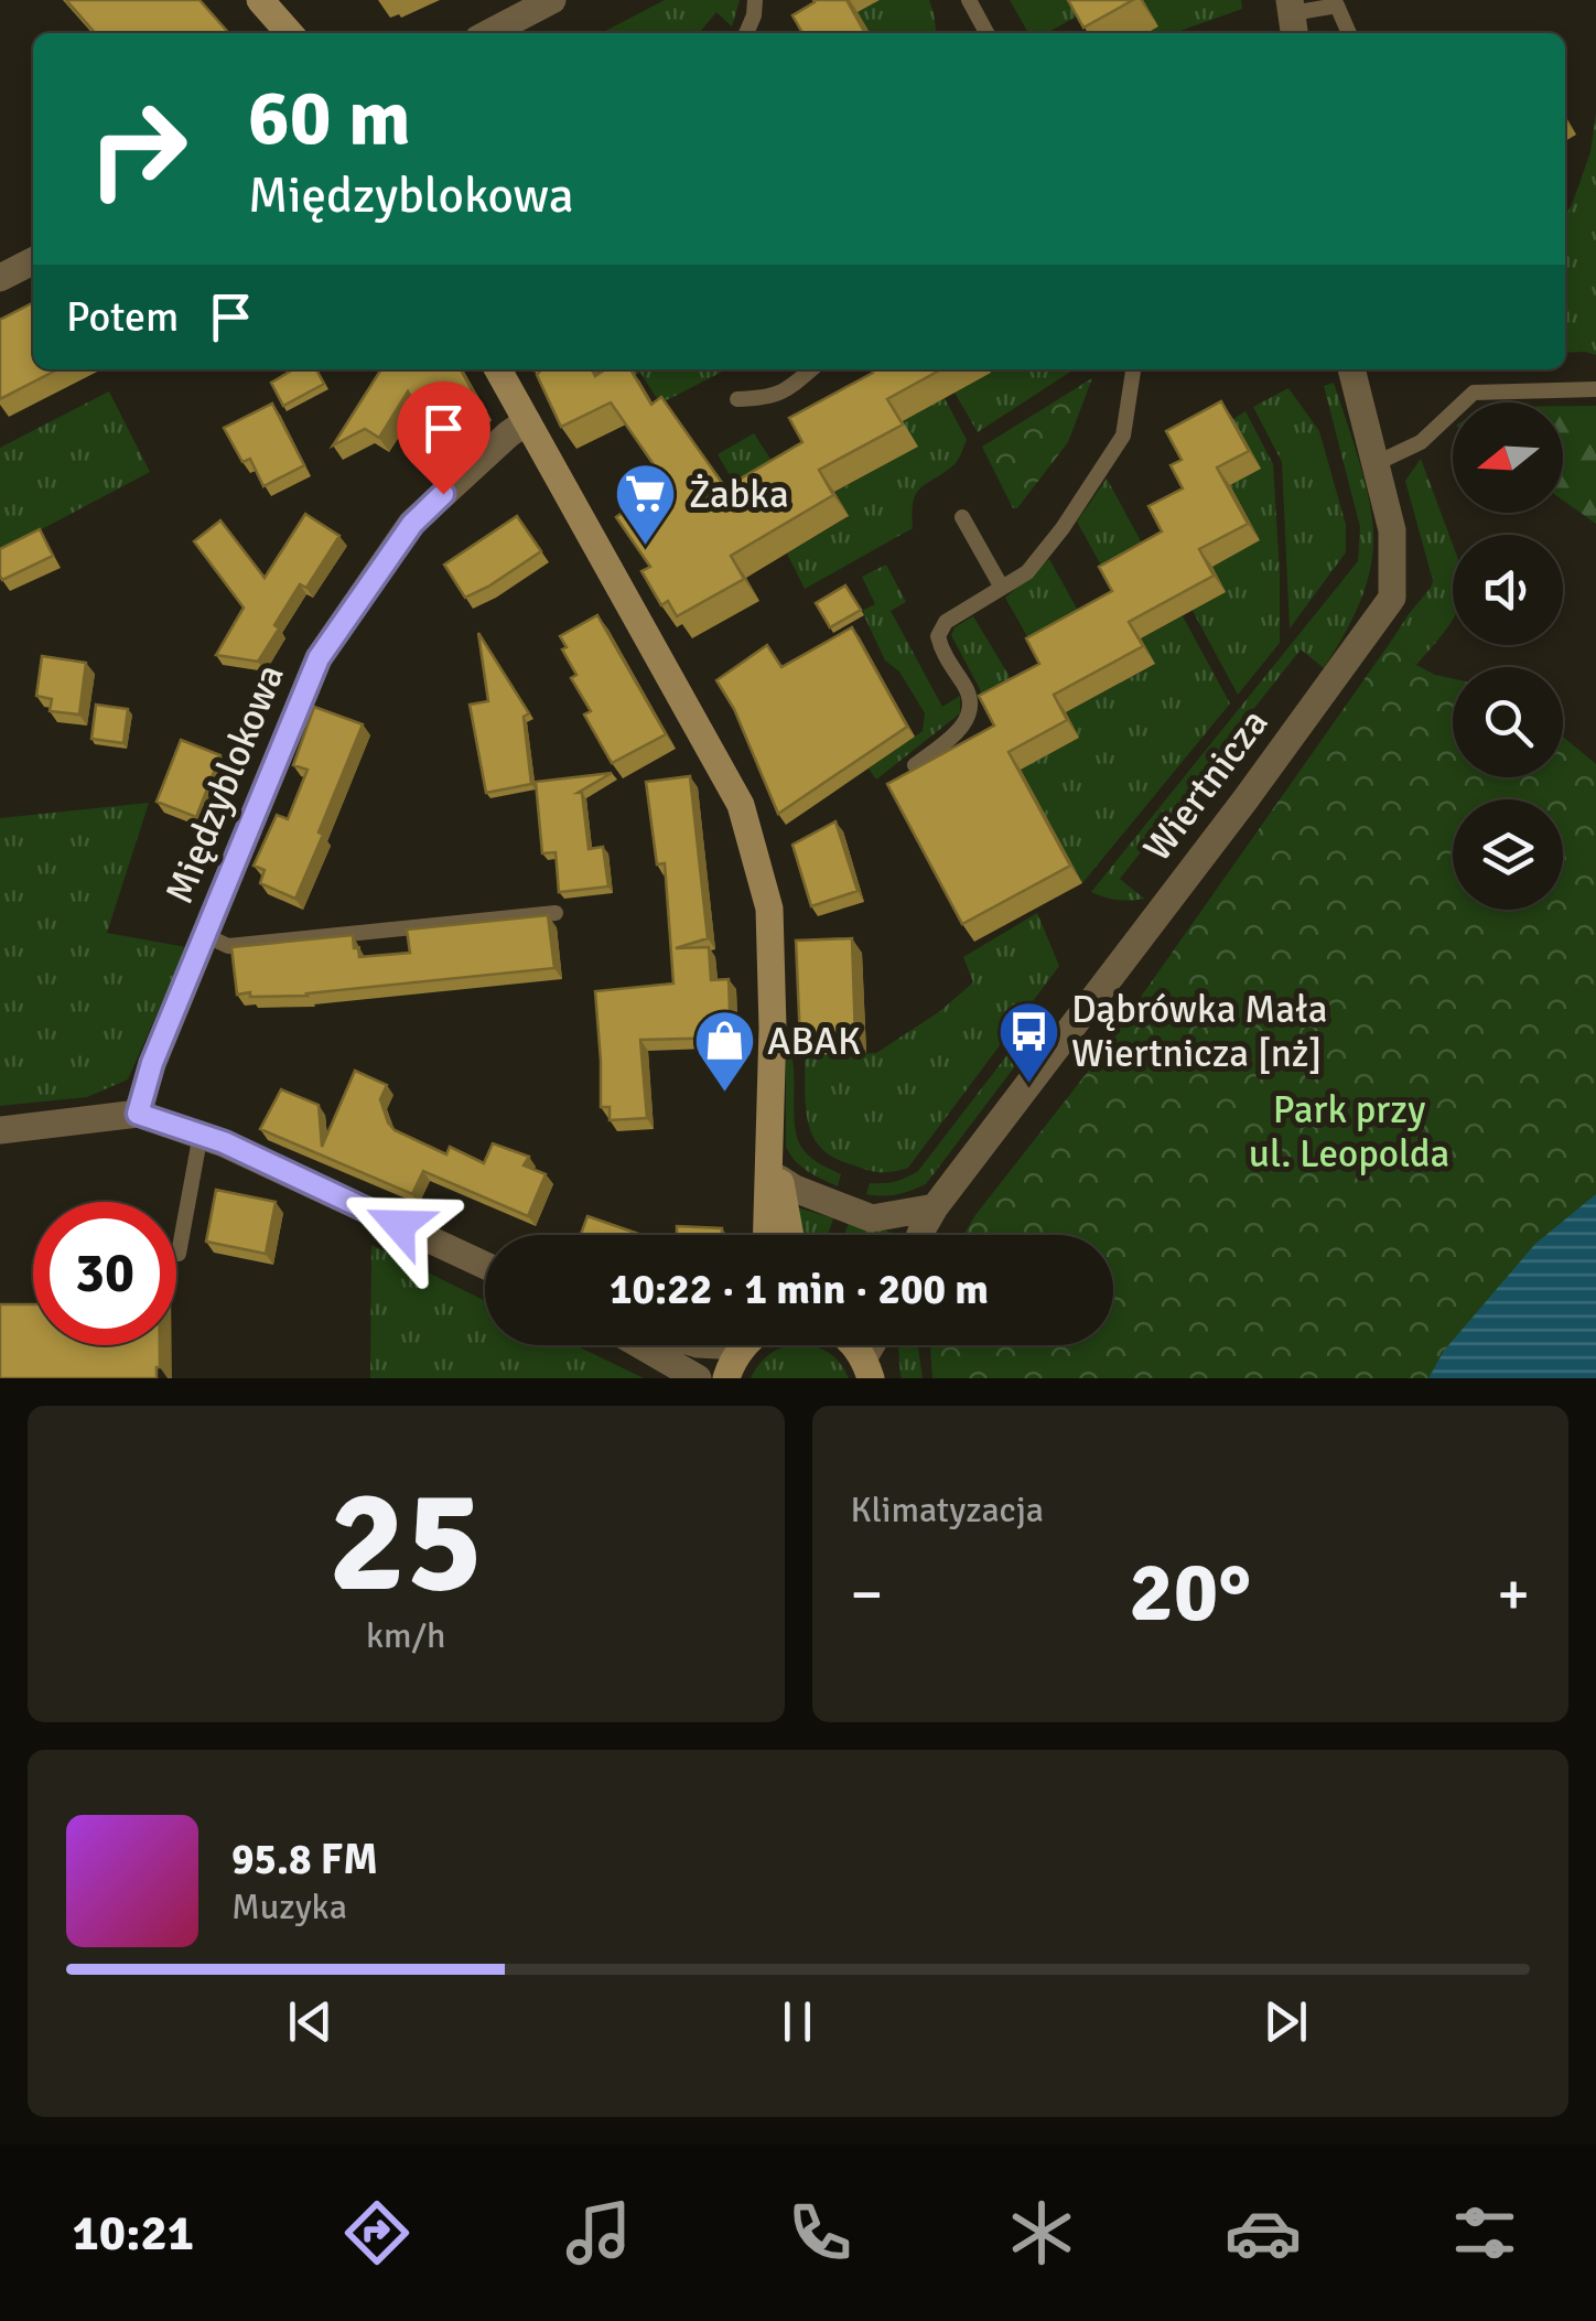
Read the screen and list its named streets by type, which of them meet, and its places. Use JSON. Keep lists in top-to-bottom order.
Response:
{
  "streets": {
    "street": ["Międzyblokowa", "Wiertnicza"]
  },
  "parks": ["Park przy ul. Leopolda"],
  "places": {
    "supermarket": ["Żabka"],
    "bus stop": ["Dąbrówka Mała Wiertnicza [nż]"],
    "shop": ["ABAK"]
  },
  "north": "left",
  "page": {
    "turn": ["60 m", "Międzyblokowa"],
    "then": "Potem",
    "limit": "30",
    "trip": "10:22 · 1 min · 200 m",
    "tile": [
      ["25", "km/h"],
      "Klimatyzacja"
    ],
    "heat": ["−", "20°", "+"],
    "song": ["95.8 FM", "Muzyka"],
    "tabs": "10:21"
  }
}
